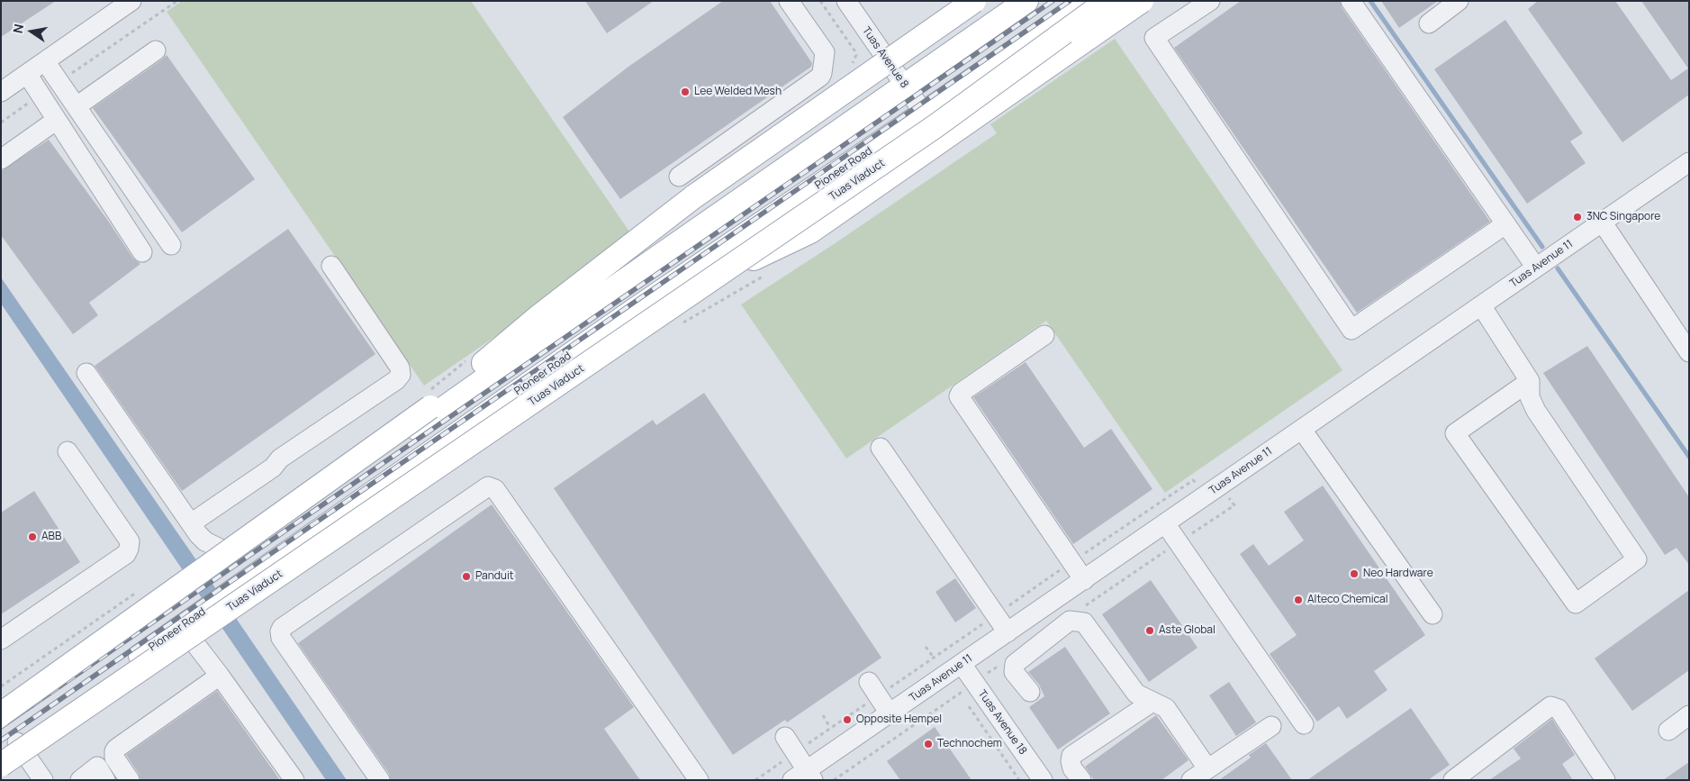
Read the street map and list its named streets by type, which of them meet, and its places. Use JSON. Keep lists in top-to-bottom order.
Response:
{
  "streets": {
    "main road": ["Pioneer Road", "Tuas Viaduct"],
    "street": ["Tuas Avenue 8", "Tuas Avenue 11", "Tuas Avenue 18"]
  },
  "crossings": [
    ["Tuas Avenue 8", "Pioneer Road"],
    ["Tuas Avenue 11", "Tuas Avenue 18"]
  ],
  "places": [
    "Lee Welded Mesh",
    "3NC Singapore",
    "ABB",
    "Neo Hardware",
    "Panduit",
    "Alteco Chemical",
    "Aste Global",
    "Opposite Hempel",
    "Technochem"
  ],
  "north": "left"
}
